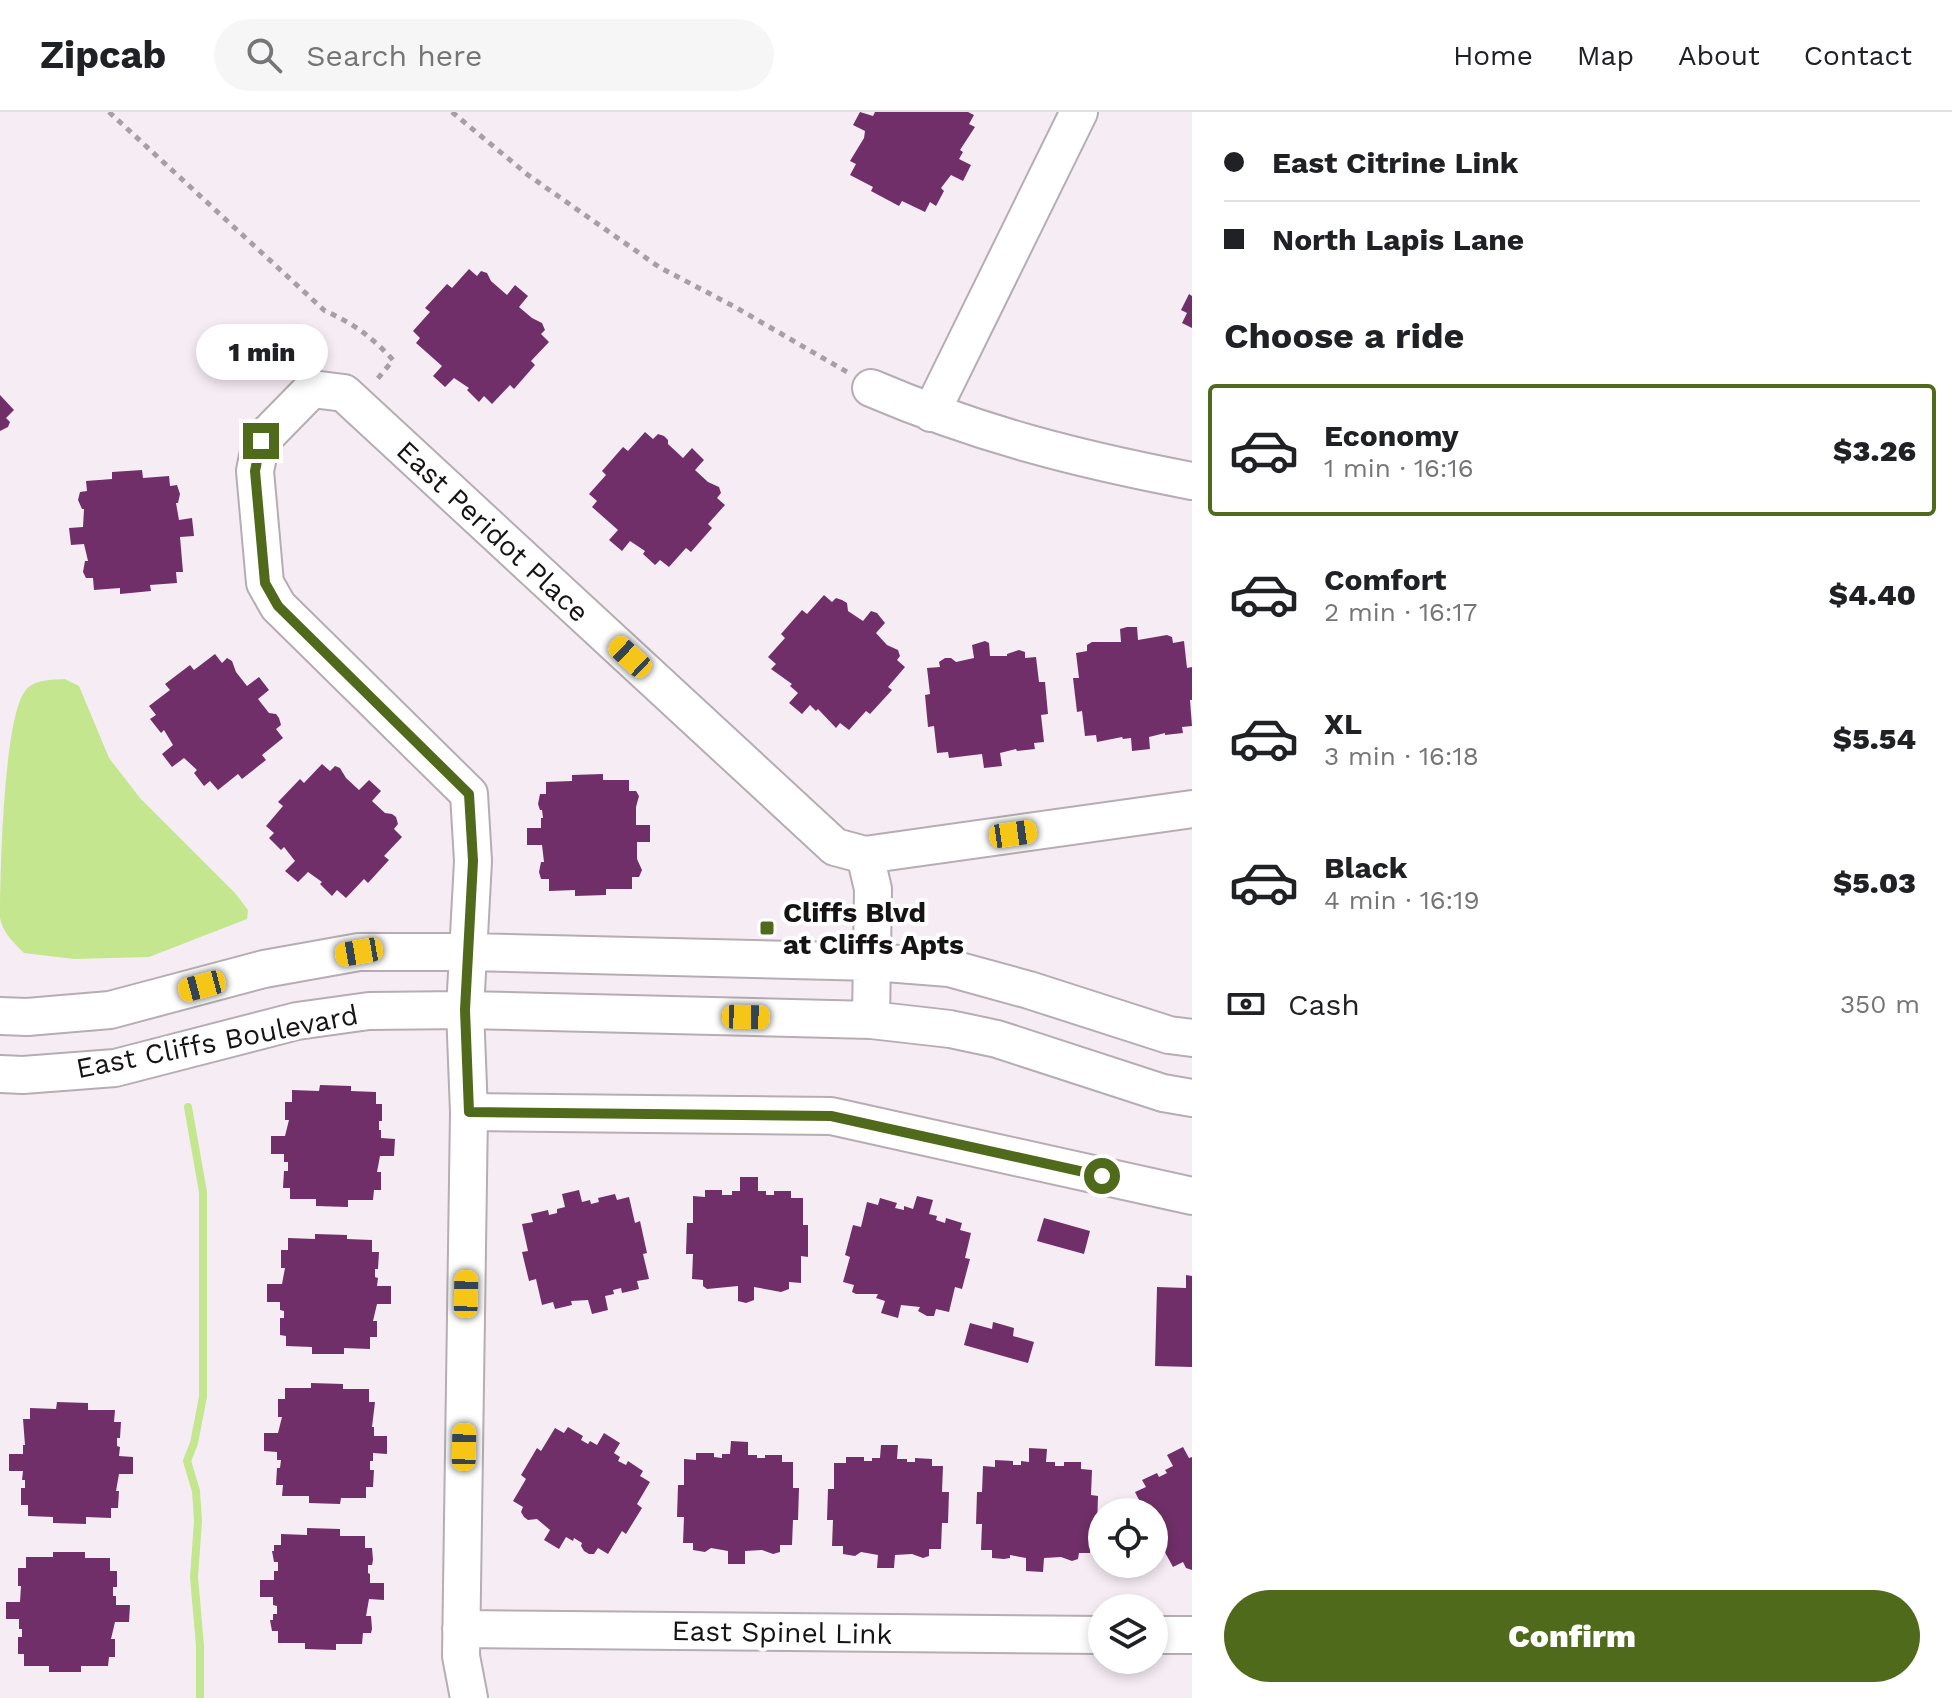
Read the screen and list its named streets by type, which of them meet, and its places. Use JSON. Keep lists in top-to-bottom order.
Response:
{
  "streets": {
    "street": ["East Peridot Place", "East Cliffs Boulevard", "East Spinel Link"]
  },
  "places": {
    "transit": ["Cliffs Blvd at Cliffs Apts"]
  },
  "page": {
    "header": "Zipcab",
    "search": "Search here",
    "nav": [
      "Home",
      "Map",
      "About",
      "Contact"
    ],
    "banner": ["East Citrine Link", "North Lapis Lane"],
    "heading": "Choose a ride",
    "bubble": "1 min",
    "list": [
      {
        "name": "Economy",
        "note": "1 min · 16:16",
        "value": "$3.26"
      },
      {
        "name": "Comfort",
        "note": "2 min · 16:17",
        "value": "$4.40"
      },
      {
        "name": "XL",
        "note": "3 min · 16:18",
        "value": "$5.54"
      },
      {
        "name": "Black",
        "note": "4 min · 16:19",
        "value": "$5.03"
      }
    ],
    "pay": ["Cash", "350 m"],
    "buttons": "Confirm"
  }
}
